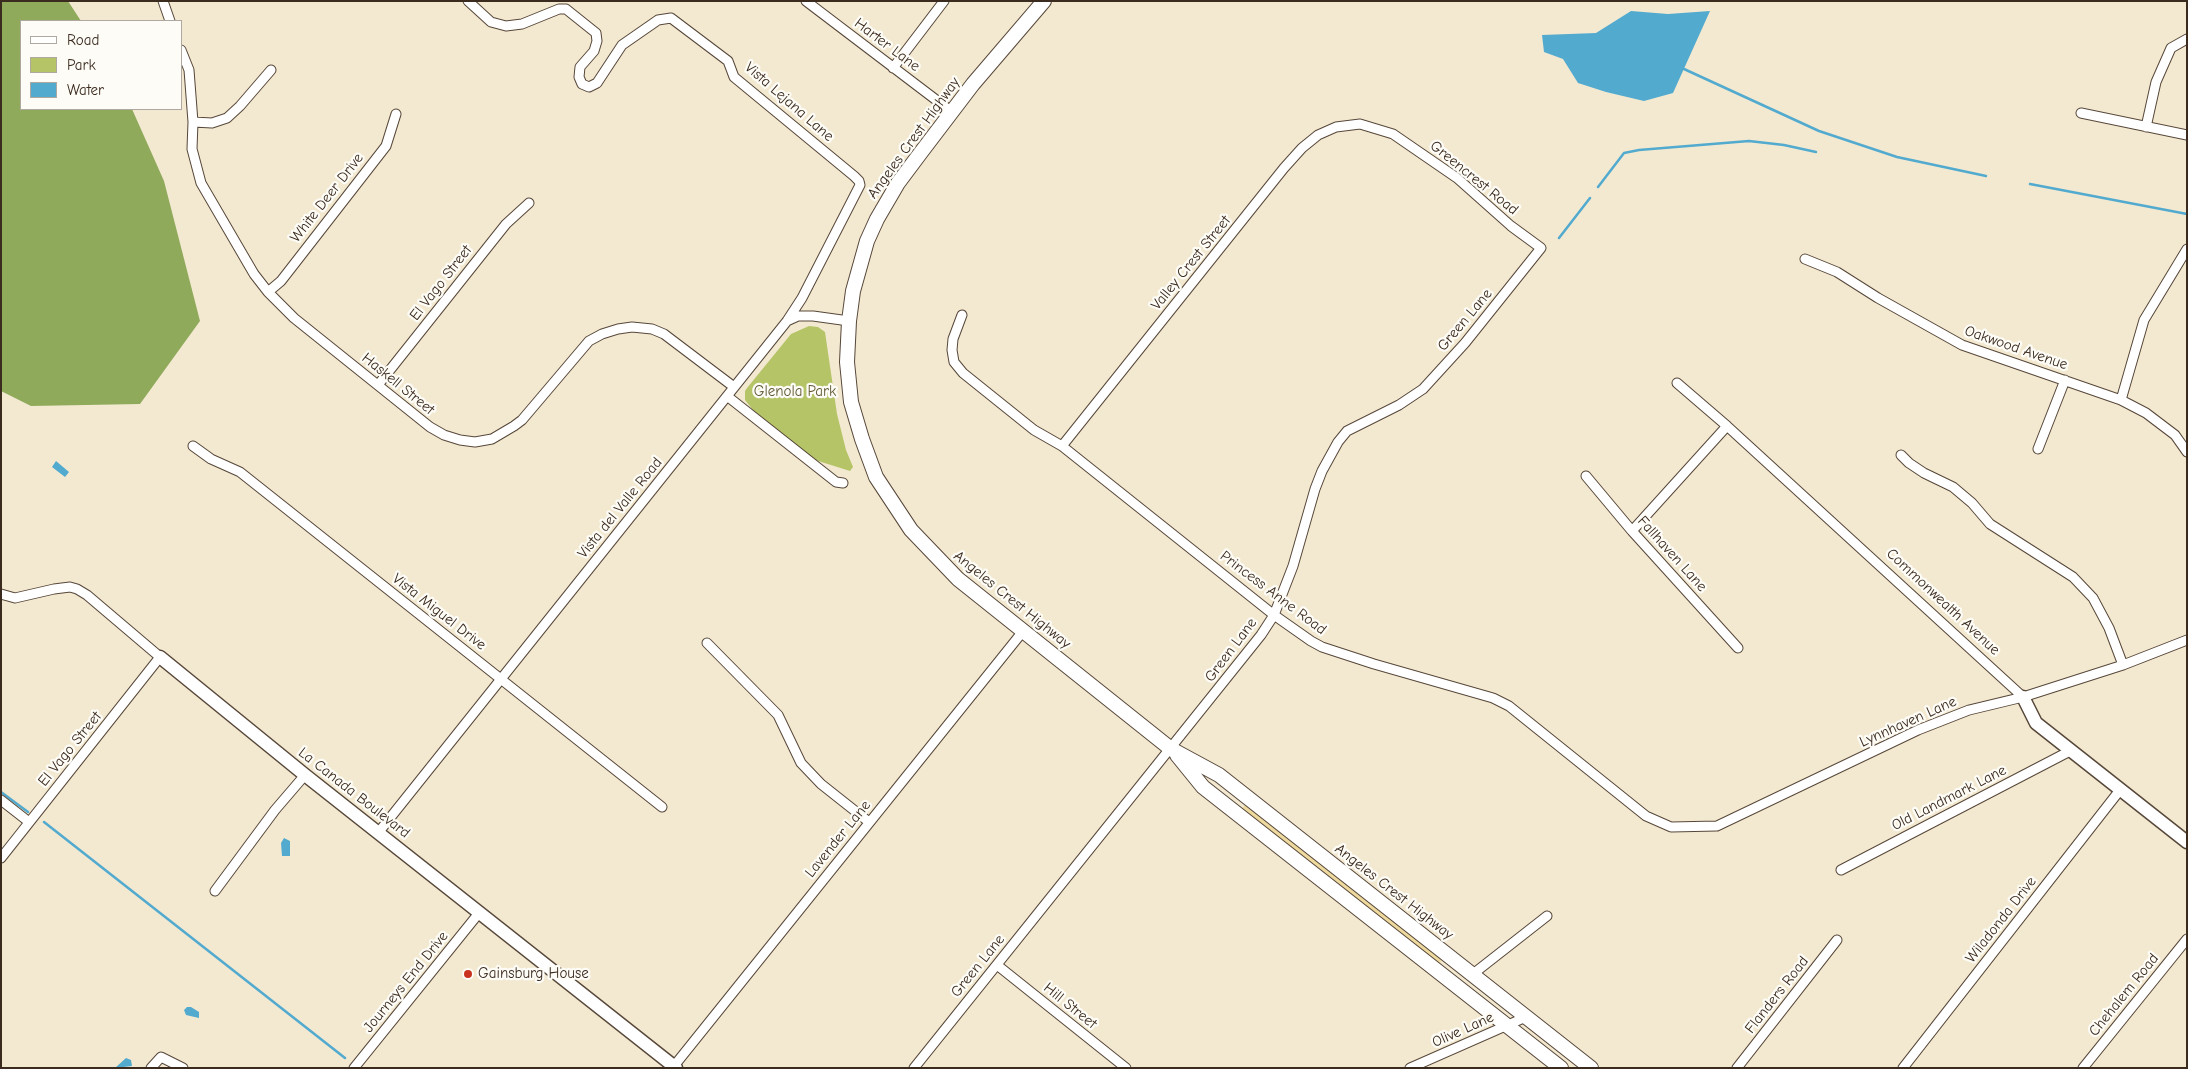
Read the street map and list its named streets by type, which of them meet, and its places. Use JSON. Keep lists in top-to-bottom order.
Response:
{
  "streets": {
    "main road": ["Angeles Crest Highway"],
    "street": [
      "Harter Lane",
      "Vista Lejana Lane",
      "Greencrest Road",
      "White Deer Drive",
      "Valley Crest Street",
      "El Vago Street",
      "Green Lane",
      "Oakwood Avenue",
      "Haskell Street",
      "Vista del Valle Road",
      "Fallhaven Lane",
      "Princess Anne Road",
      "Commonwealth Avenue",
      "Vista Miguel Drive",
      "Lynnhaven Lane",
      "La Canada Boulevard",
      "Old Landmark Lane",
      "Lavender Lane",
      "Wiladonda Drive",
      "Journeys End Drive",
      "Flanders Road",
      "Chehalem Road",
      "Hill Street",
      "Olive Lane"
    ]
  },
  "crossings": [
    ["Harter Lane", "Angeles Crest Highway"],
    ["Vista Lejana Lane", "Vista del Valle Road"],
    ["Angeles Crest Highway", "Green Lane"],
    ["Angeles Crest Highway", "Lavender Lane"],
    ["Angeles Crest Highway", "Olive Lane"],
    ["Greencrest Road", "Valley Crest Street"],
    ["Greencrest Road", "Green Lane"],
    ["White Deer Drive", "Haskell Street"],
    ["Valley Crest Street", "Princess Anne Road"],
    ["El Vago Street", "Haskell Street"],
    ["El Vago Street", "La Canada Boulevard"],
    ["Green Lane", "Princess Anne Road"],
    ["Green Lane", "Hill Street"],
    ["Haskell Street", "Vista del Valle Road"],
    ["Vista del Valle Road", "Vista Miguel Drive"],
    ["Vista del Valle Road", "La Canada Boulevard"],
    ["Princess Anne Road", "Lynnhaven Lane"],
    ["Commonwealth Avenue", "Lynnhaven Lane"],
    ["Commonwealth Avenue", "Old Landmark Lane"],
    ["Commonwealth Avenue", "Wiladonda Drive"],
    ["La Canada Boulevard", "Lavender Lane"],
    ["La Canada Boulevard", "Journeys End Drive"]
  ],
  "parks": ["Glenola Park"],
  "places": ["Gainsburg House"],
  "legend": ["Road", "Park", "Water"]
}
